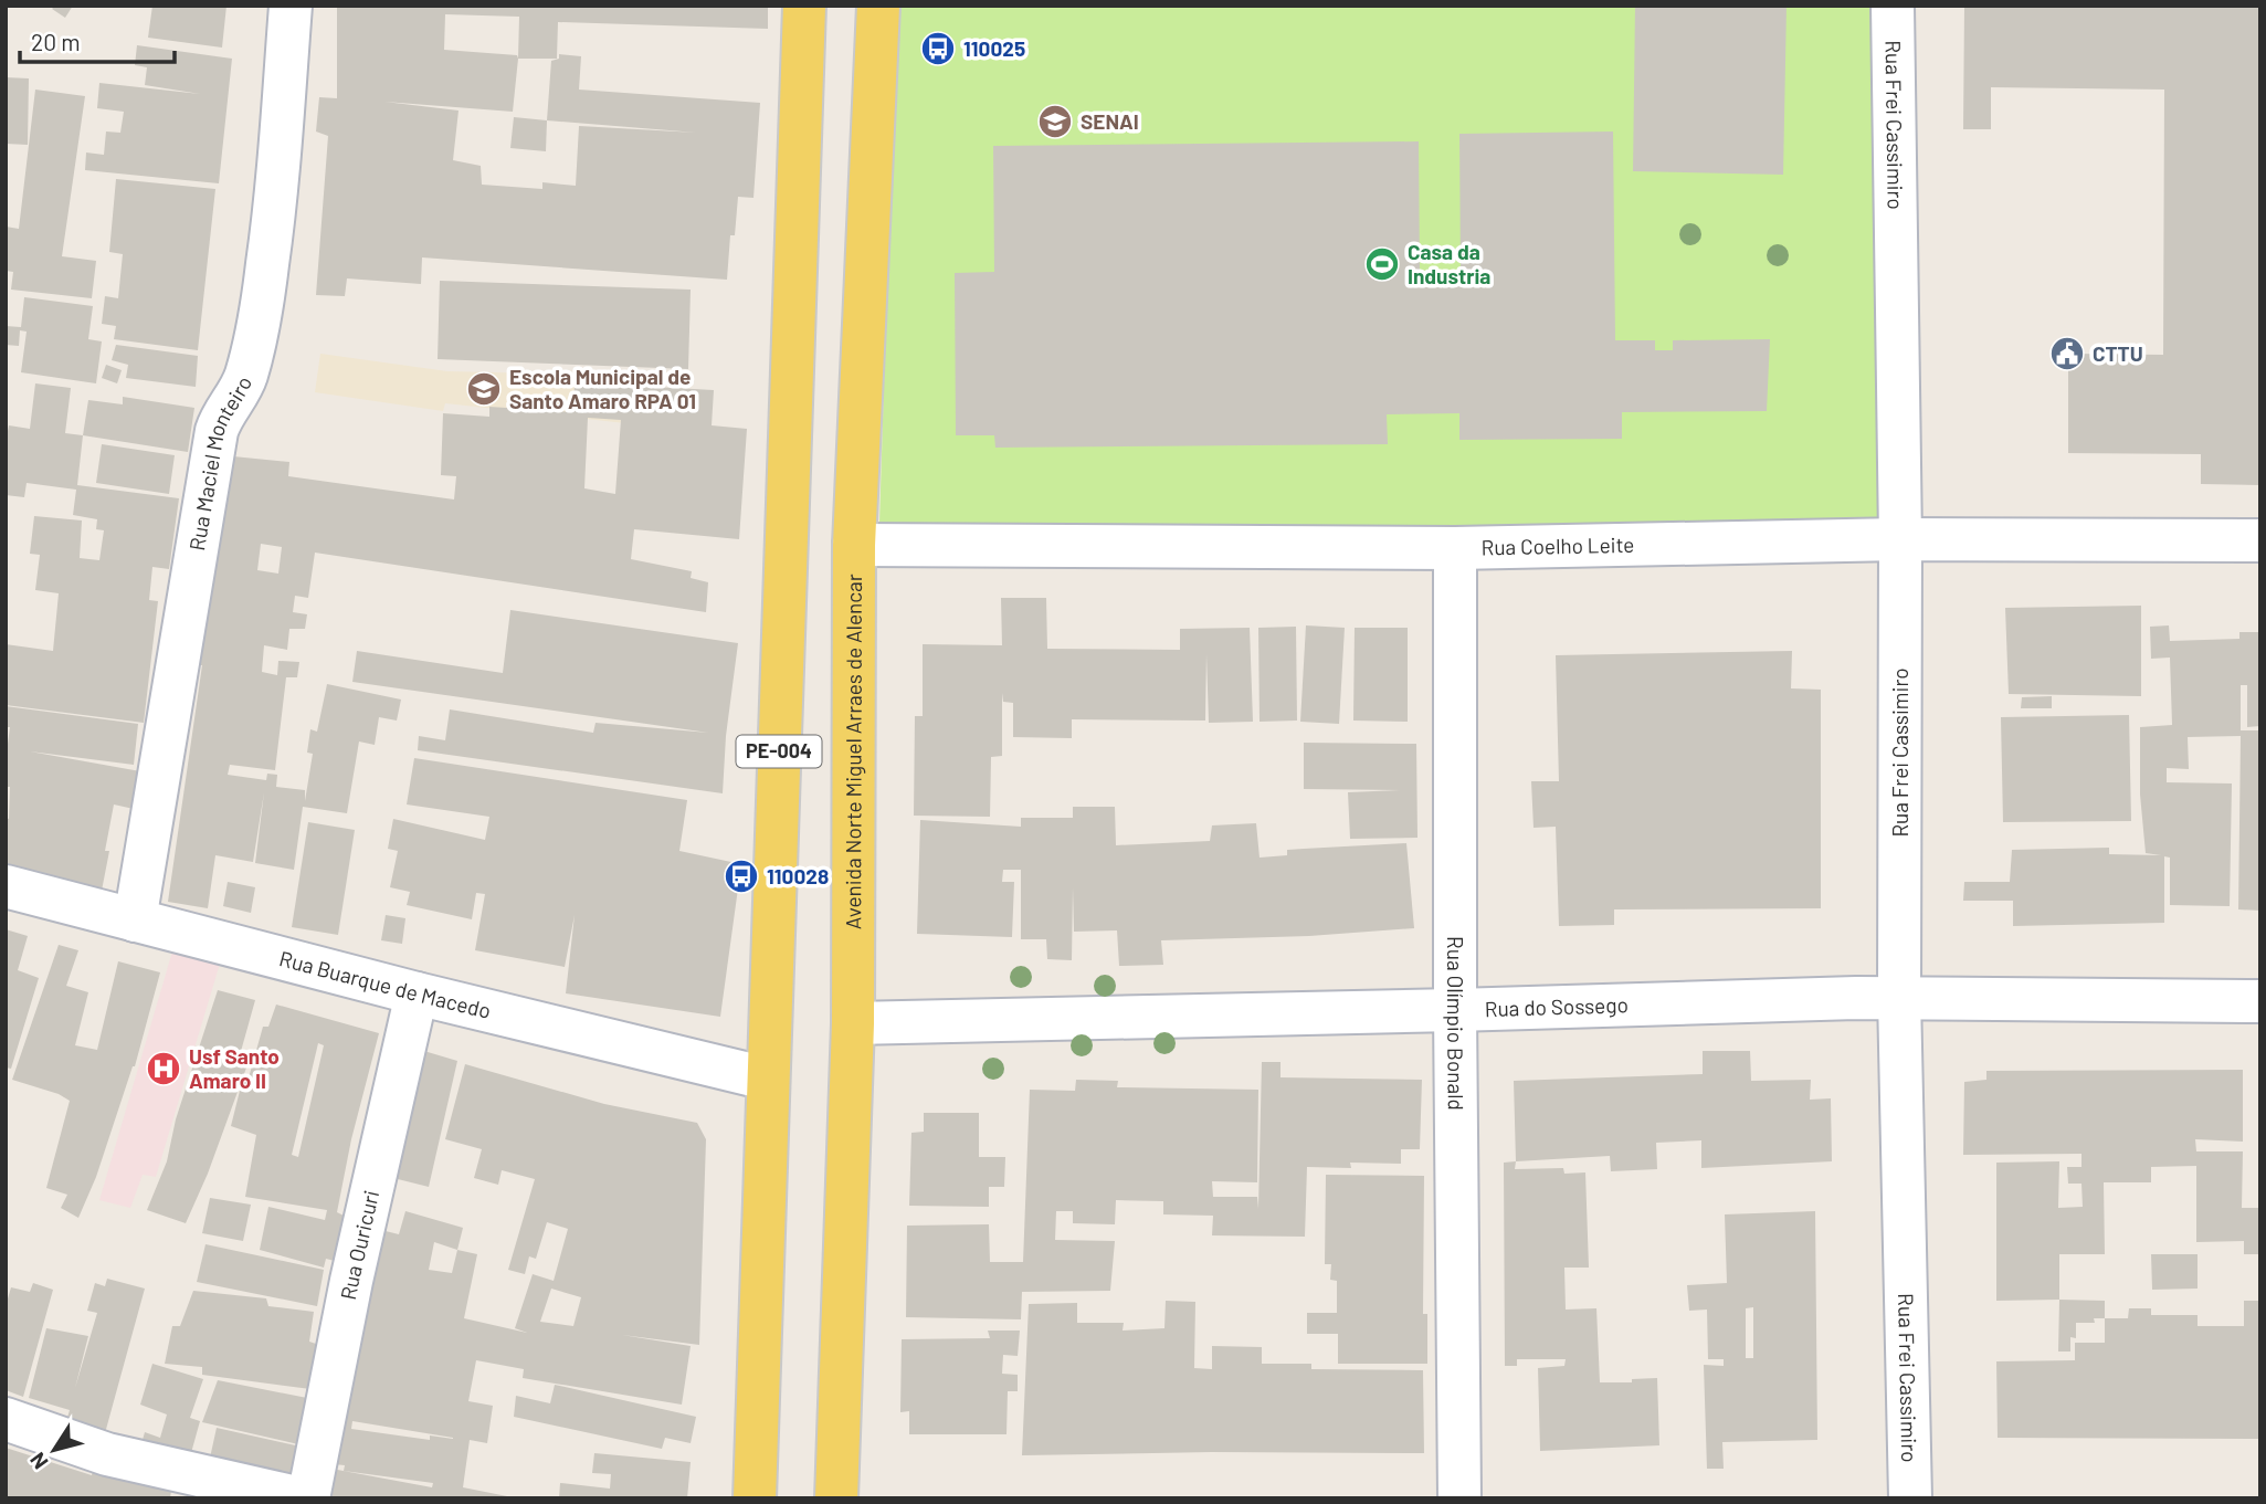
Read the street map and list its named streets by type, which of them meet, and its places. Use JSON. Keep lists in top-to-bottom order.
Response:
{
  "streets": {
    "main road": ["PE-004", "Avenida Norte Miguel Arraes de Alencar"],
    "street": [
      "Rua Frei Cassimiro",
      "Rua Maciel Monteiro",
      "Rua Coelho Leite",
      "Rua Buarque de Macedo",
      "Rua do Sossego",
      "Rua Olímpio Bonald",
      "Rua Ouricuri"
    ]
  },
  "crossings": [
    ["Rua Frei Cassimiro", "Rua Coelho Leite"],
    ["Rua Frei Cassimiro", "Rua do Sossego"],
    ["Rua Maciel Monteiro", "Rua Buarque de Macedo"],
    ["Rua Coelho Leite", "Avenida Norte Miguel Arraes de Alencar"],
    ["Rua Coelho Leite", "Rua Olímpio Bonald"],
    ["PE-004", "Rua Buarque de Macedo"],
    ["Avenida Norte Miguel Arraes de Alencar", "Rua do Sossego"],
    ["Rua Buarque de Macedo", "Rua Ouricuri"],
    ["Rua do Sossego", "Rua Olímpio Bonald"]
  ],
  "places": {
    "bus stop": ["110025", "110028"],
    "school or university": ["SENAI", "Escola Municipal de Santo Amaro RPA 01"],
    "sports": ["Casa da Industria"],
    "public building": ["CTTU"],
    "hospital": ["Usf Santo Amaro II"]
  },
  "scale_bar": "20 m",
  "north": "bottom left"
}
